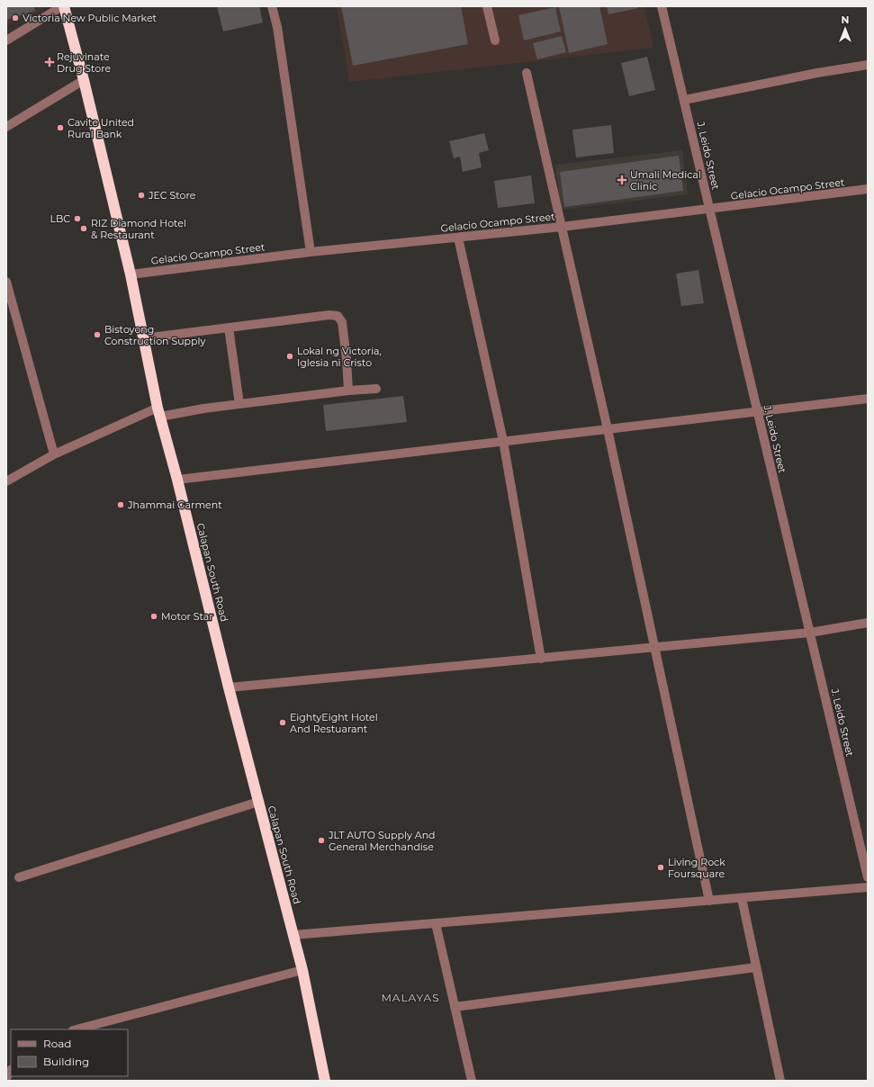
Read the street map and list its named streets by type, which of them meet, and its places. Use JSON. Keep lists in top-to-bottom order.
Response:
{
  "streets": {
    "highway": ["Calapan South Road"],
    "street": ["J. Leido Street", "Gelacio Ocampo Street"]
  },
  "crossings": [
    ["J. Leido Street", "Gelacio Ocampo Street"],
    ["Gelacio Ocampo Street", "Calapan South Road"]
  ],
  "districts": ["MALAYAS"],
  "places": {
    "other": [
      "Victoria New Public Market",
      "Cavite United Rural Bank",
      "JEC Store",
      "LBC",
      "RIZ Diamond Hotel & Restaurant",
      "Bistoyong Construction Supply",
      "Lokal ng Victoria, Iglesia ni Cristo",
      "Jhammai Garment",
      "Motor Star",
      "EightyEight Hotel And Restuarant",
      "JLT AUTO Supply And General Merchandise",
      "Living Rock Foursquare"
    ],
    "health": ["Rejuvinate Drug Store", "Umali Medical Clinic"]
  },
  "legend": ["Road", "Building"],
  "north": "top"
}
